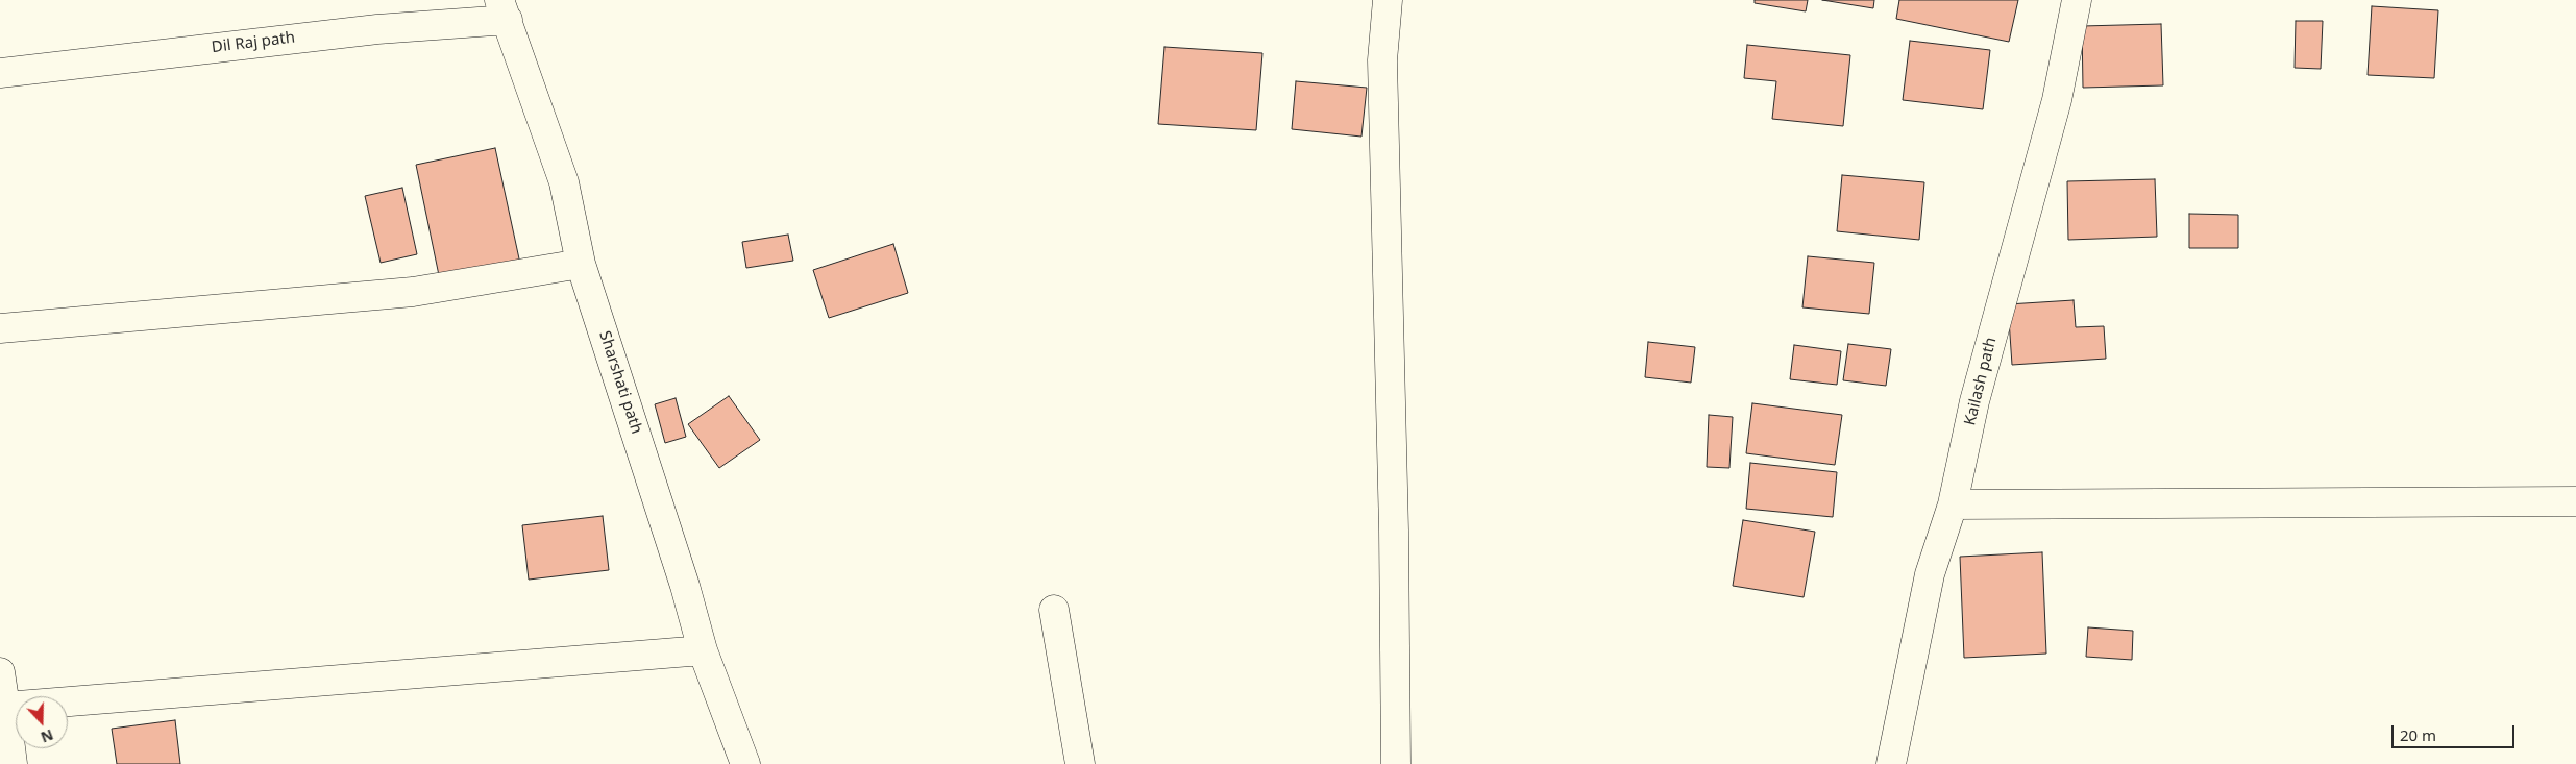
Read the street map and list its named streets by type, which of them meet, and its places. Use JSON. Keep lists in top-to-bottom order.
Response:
{
  "streets": {
    "street": ["Dil Raj path", "Kailash path", "Sharshati path"]
  },
  "crossings": [
    ["Dil Raj path", "Sharshati path"]
  ],
  "scale_bar": "20 m",
  "north": "bottom"
}
